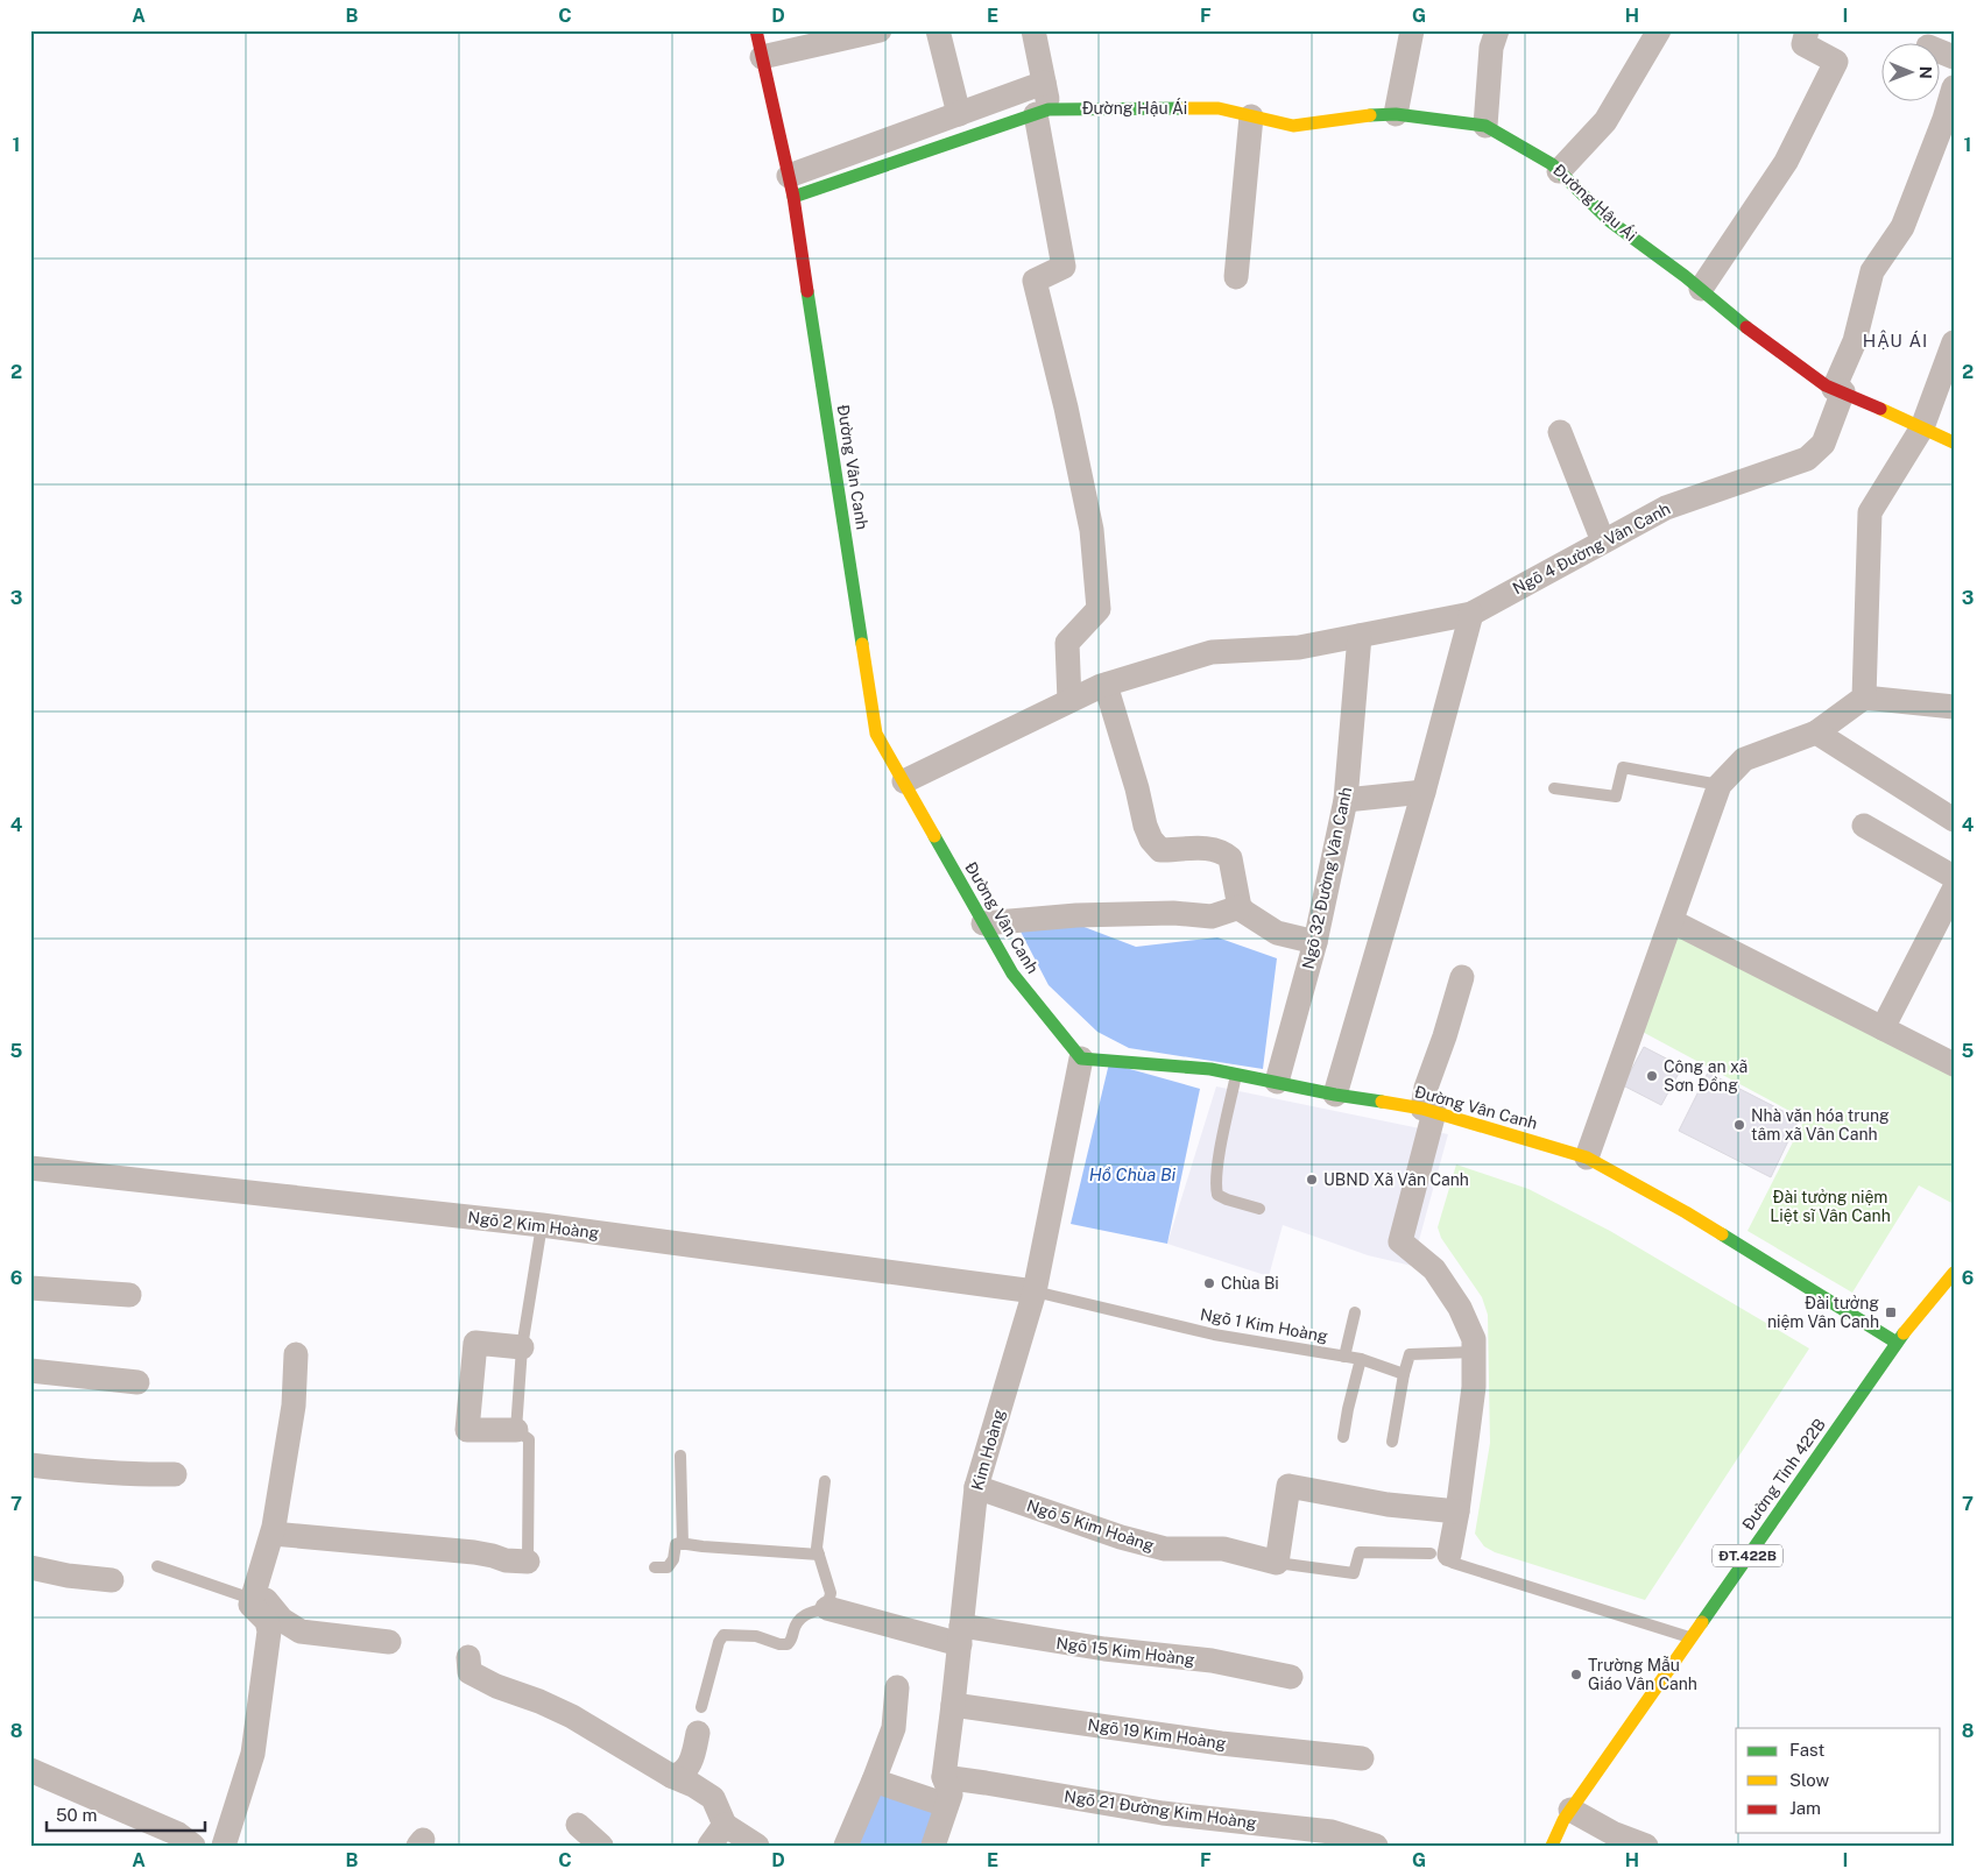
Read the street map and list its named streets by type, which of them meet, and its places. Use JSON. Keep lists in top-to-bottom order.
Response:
{
  "streets": {
    "street": [
      "Đường Hậu Ái",
      "Đường Vân Canh",
      "Ngõ 4 Đường Vân Canh",
      "Ngõ 32 Đường Vân Canh",
      "Ngõ 2 Kim Hoàng",
      "Kim Hoàng",
      "Đường Tỉnh 422B",
      "Ngõ 5 Kim Hoàng",
      "ĐT.422B",
      "Ngõ 15 Kim Hoàng",
      "Ngõ 19 Kim Hoàng",
      "Ngõ 21 Đường Kim Hoàng"
    ],
    "lane": ["Ngõ 1 Kim Hoàng"]
  },
  "crossings": [
    ["Đường Hậu Ái", "Đường Vân Canh"],
    ["Đường Hậu Ái", "Ngõ 4 Đường Vân Canh"],
    ["Đường Vân Canh", "Ngõ 4 Đường Vân Canh"],
    ["Đường Vân Canh", "Ngõ 32 Đường Vân Canh"],
    ["Đường Vân Canh", "Kim Hoàng"],
    ["Đường Vân Canh", "Đường Tỉnh 422B"],
    ["Ngõ 4 Đường Vân Canh", "Ngõ 32 Đường Vân Canh"],
    ["Ngõ 2 Kim Hoàng", "Ngõ 1 Kim Hoàng"],
    ["Ngõ 2 Kim Hoàng", "Kim Hoàng"],
    ["Ngõ 1 Kim Hoàng", "Kim Hoàng"],
    ["Kim Hoàng", "Ngõ 5 Kim Hoàng"],
    ["Kim Hoàng", "Ngõ 15 Kim Hoàng"],
    ["Kim Hoàng", "Ngõ 19 Kim Hoàng"],
    ["Kim Hoàng", "Ngõ 21 Đường Kim Hoàng"]
  ],
  "districts": ["HẬU ÁI"],
  "water": ["Hồ Chùa Bi"],
  "parks": ["Đài tưởng niệm Liệt sĩ Vân Canh"],
  "places": {
    "other": [
      "Công an xã Sơn Đồng",
      "Nhà văn hóa trung tâm xã Vân Canh",
      "UBND Xã Vân Canh",
      "Chùa Bi",
      "Trường Mẫu Giáo Vân Canh"
    ],
    "transit": ["Đài tưởng niệm Vân Canh"]
  },
  "legend": ["Fast", "Slow", "Jam"],
  "scale_bar": "50 m",
  "north": "right",
  "grid": {
    "columns": [
      "A",
      "B",
      "C",
      "D",
      "E",
      "F",
      "G",
      "H",
      "I"
    ],
    "rows": [
      "1",
      "2",
      "3",
      "4",
      "5",
      "6",
      "7",
      "8"
    ]
  }
}
